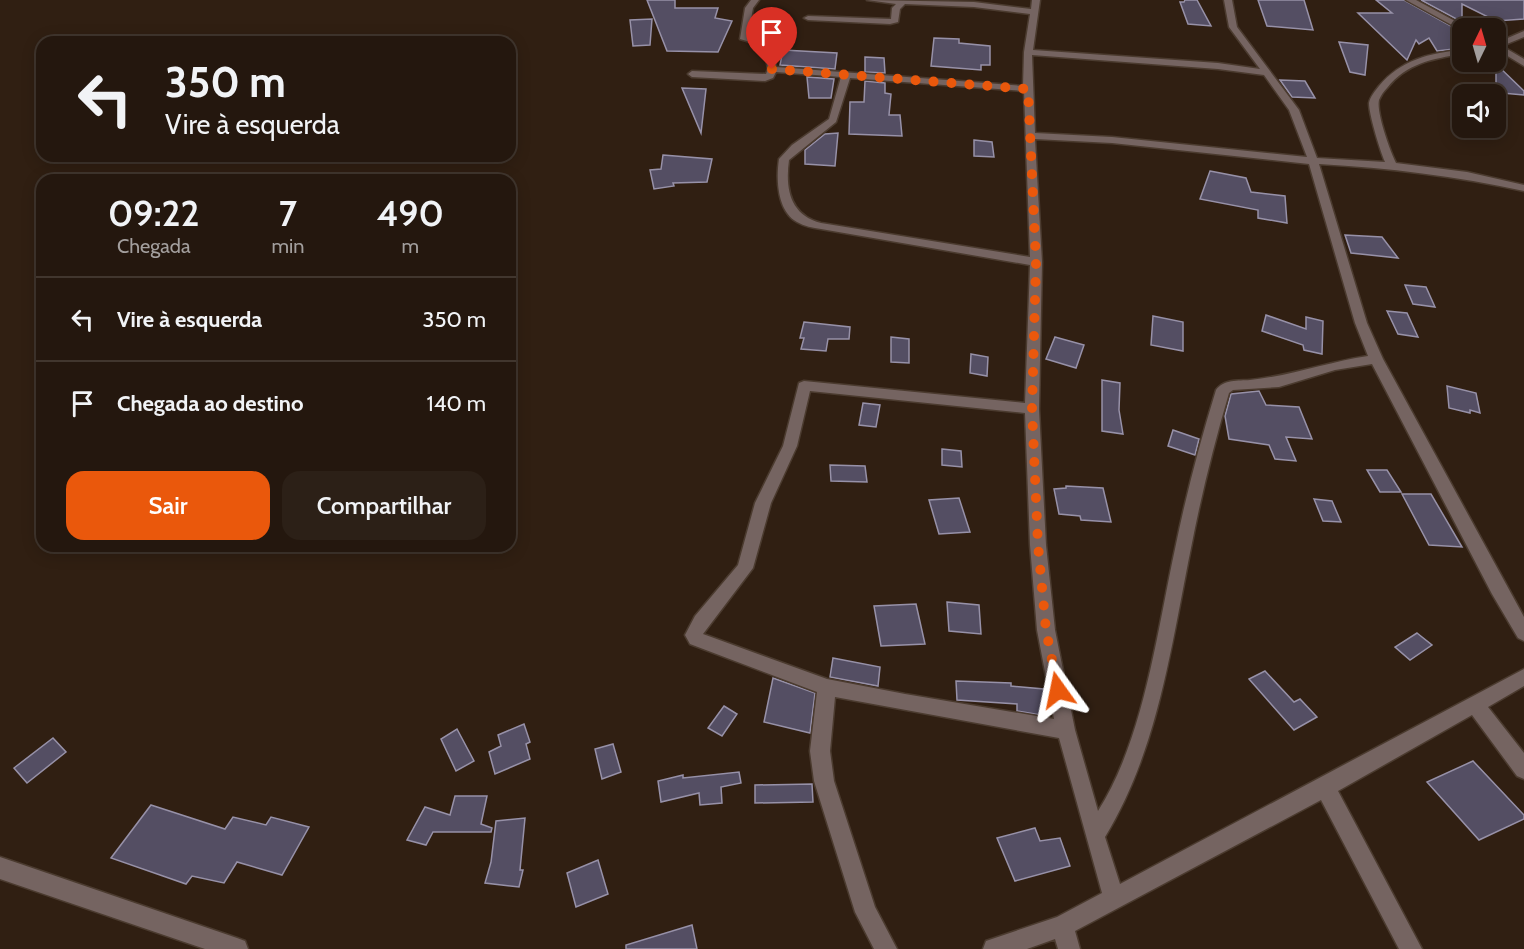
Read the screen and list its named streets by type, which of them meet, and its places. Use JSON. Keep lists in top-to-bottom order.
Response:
{
  "north": "top",
  "page": {
    "turn": ["350 m", "Vire à esquerda"],
    "eta": [
      "09:22",
      "Chegada",
      "7",
      "min",
      "490",
      "m"
    ],
    "list": [
      {
        "name": "Vire à esquerda",
        "value": "350 m"
      },
      {
        "name": "Chegada ao destino",
        "value": "140 m"
      }
    ],
    "buttons": ["Sair", "Compartilhar"]
  }
}
